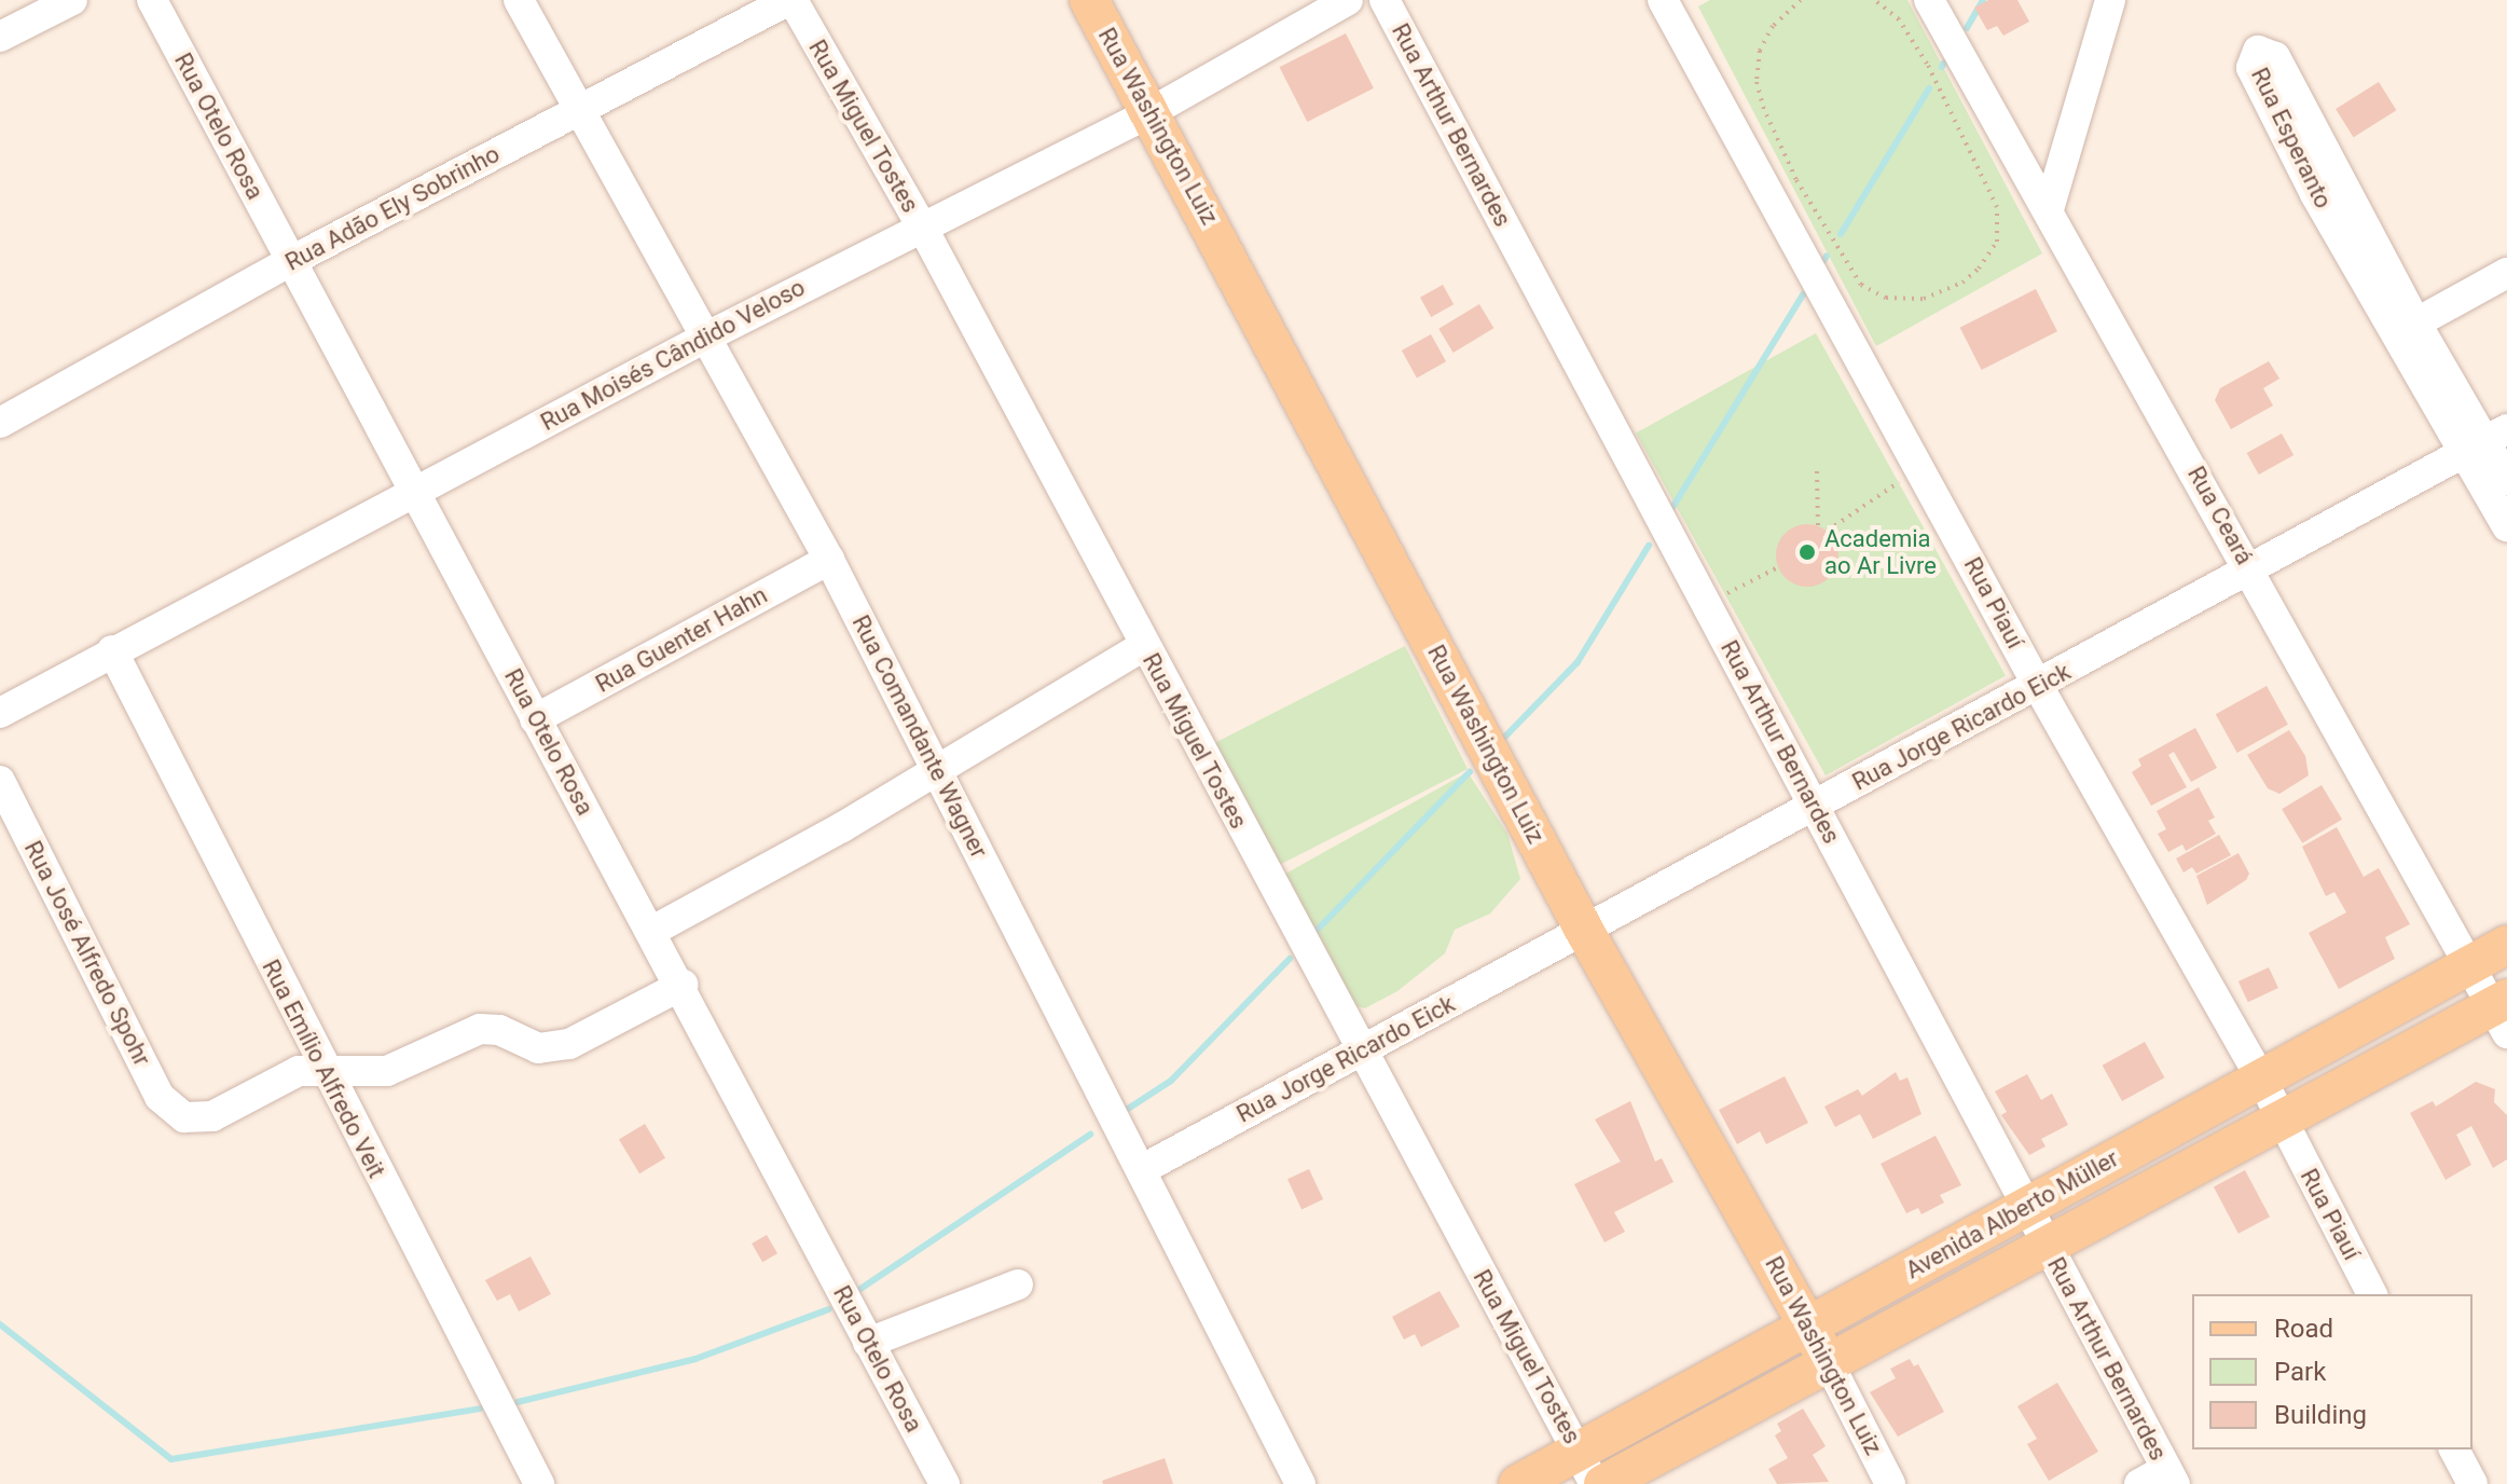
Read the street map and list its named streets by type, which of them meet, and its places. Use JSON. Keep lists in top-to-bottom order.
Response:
{
  "streets": {
    "main road": ["Rua Washington Luiz", "Avenida Alberto Müller"],
    "street": [
      "Rua Arthur Bernardes",
      "Rua Otelo Rosa",
      "Rua Miguel Tostes",
      "Rua Esperanto",
      "Rua Adão Ely Sobrinho",
      "Rua Moisés Cândido Veloso",
      "Rua Ceará",
      "Rua Piauí",
      "Rua Guenter Hahn",
      "Rua Jorge Ricardo Eick",
      "Rua Comandante Wagner",
      "Rua José Alfredo Spohr",
      "Rua Emílio Alfredo Veit"
    ]
  },
  "crossings": [
    ["Rua Arthur Bernardes", "Rua Jorge Ricardo Eick"],
    ["Rua Arthur Bernardes", "Avenida Alberto Müller"],
    ["Rua Otelo Rosa", "Rua Adão Ely Sobrinho"],
    ["Rua Otelo Rosa", "Rua Moisés Cândido Veloso"],
    ["Rua Otelo Rosa", "Rua Guenter Hahn"],
    ["Rua Miguel Tostes", "Rua Adão Ely Sobrinho"],
    ["Rua Miguel Tostes", "Rua Moisés Cândido Veloso"],
    ["Rua Miguel Tostes", "Rua Jorge Ricardo Eick"],
    ["Rua Miguel Tostes", "Avenida Alberto Müller"],
    ["Rua Washington Luiz", "Rua Moisés Cândido Veloso"],
    ["Rua Washington Luiz", "Rua Jorge Ricardo Eick"],
    ["Rua Washington Luiz", "Avenida Alberto Müller"],
    ["Rua Esperanto", "Rua Jorge Ricardo Eick"],
    ["Rua Adão Ely Sobrinho", "Rua Comandante Wagner"],
    ["Rua Moisés Cândido Veloso", "Rua Comandante Wagner"],
    ["Rua Moisés Cândido Veloso", "Rua Emílio Alfredo Veit"],
    ["Rua Ceará", "Rua Jorge Ricardo Eick"],
    ["Rua Ceará", "Avenida Alberto Müller"],
    ["Rua Piauí", "Rua Jorge Ricardo Eick"],
    ["Rua Piauí", "Avenida Alberto Müller"],
    ["Rua Guenter Hahn", "Rua Comandante Wagner"],
    ["Rua Jorge Ricardo Eick", "Rua Comandante Wagner"],
    ["Rua José Alfredo Spohr", "Rua Emílio Alfredo Veit"]
  ],
  "places": ["Academia ao Ar Livre"],
  "legend": ["Road", "Park", "Building"]
}
